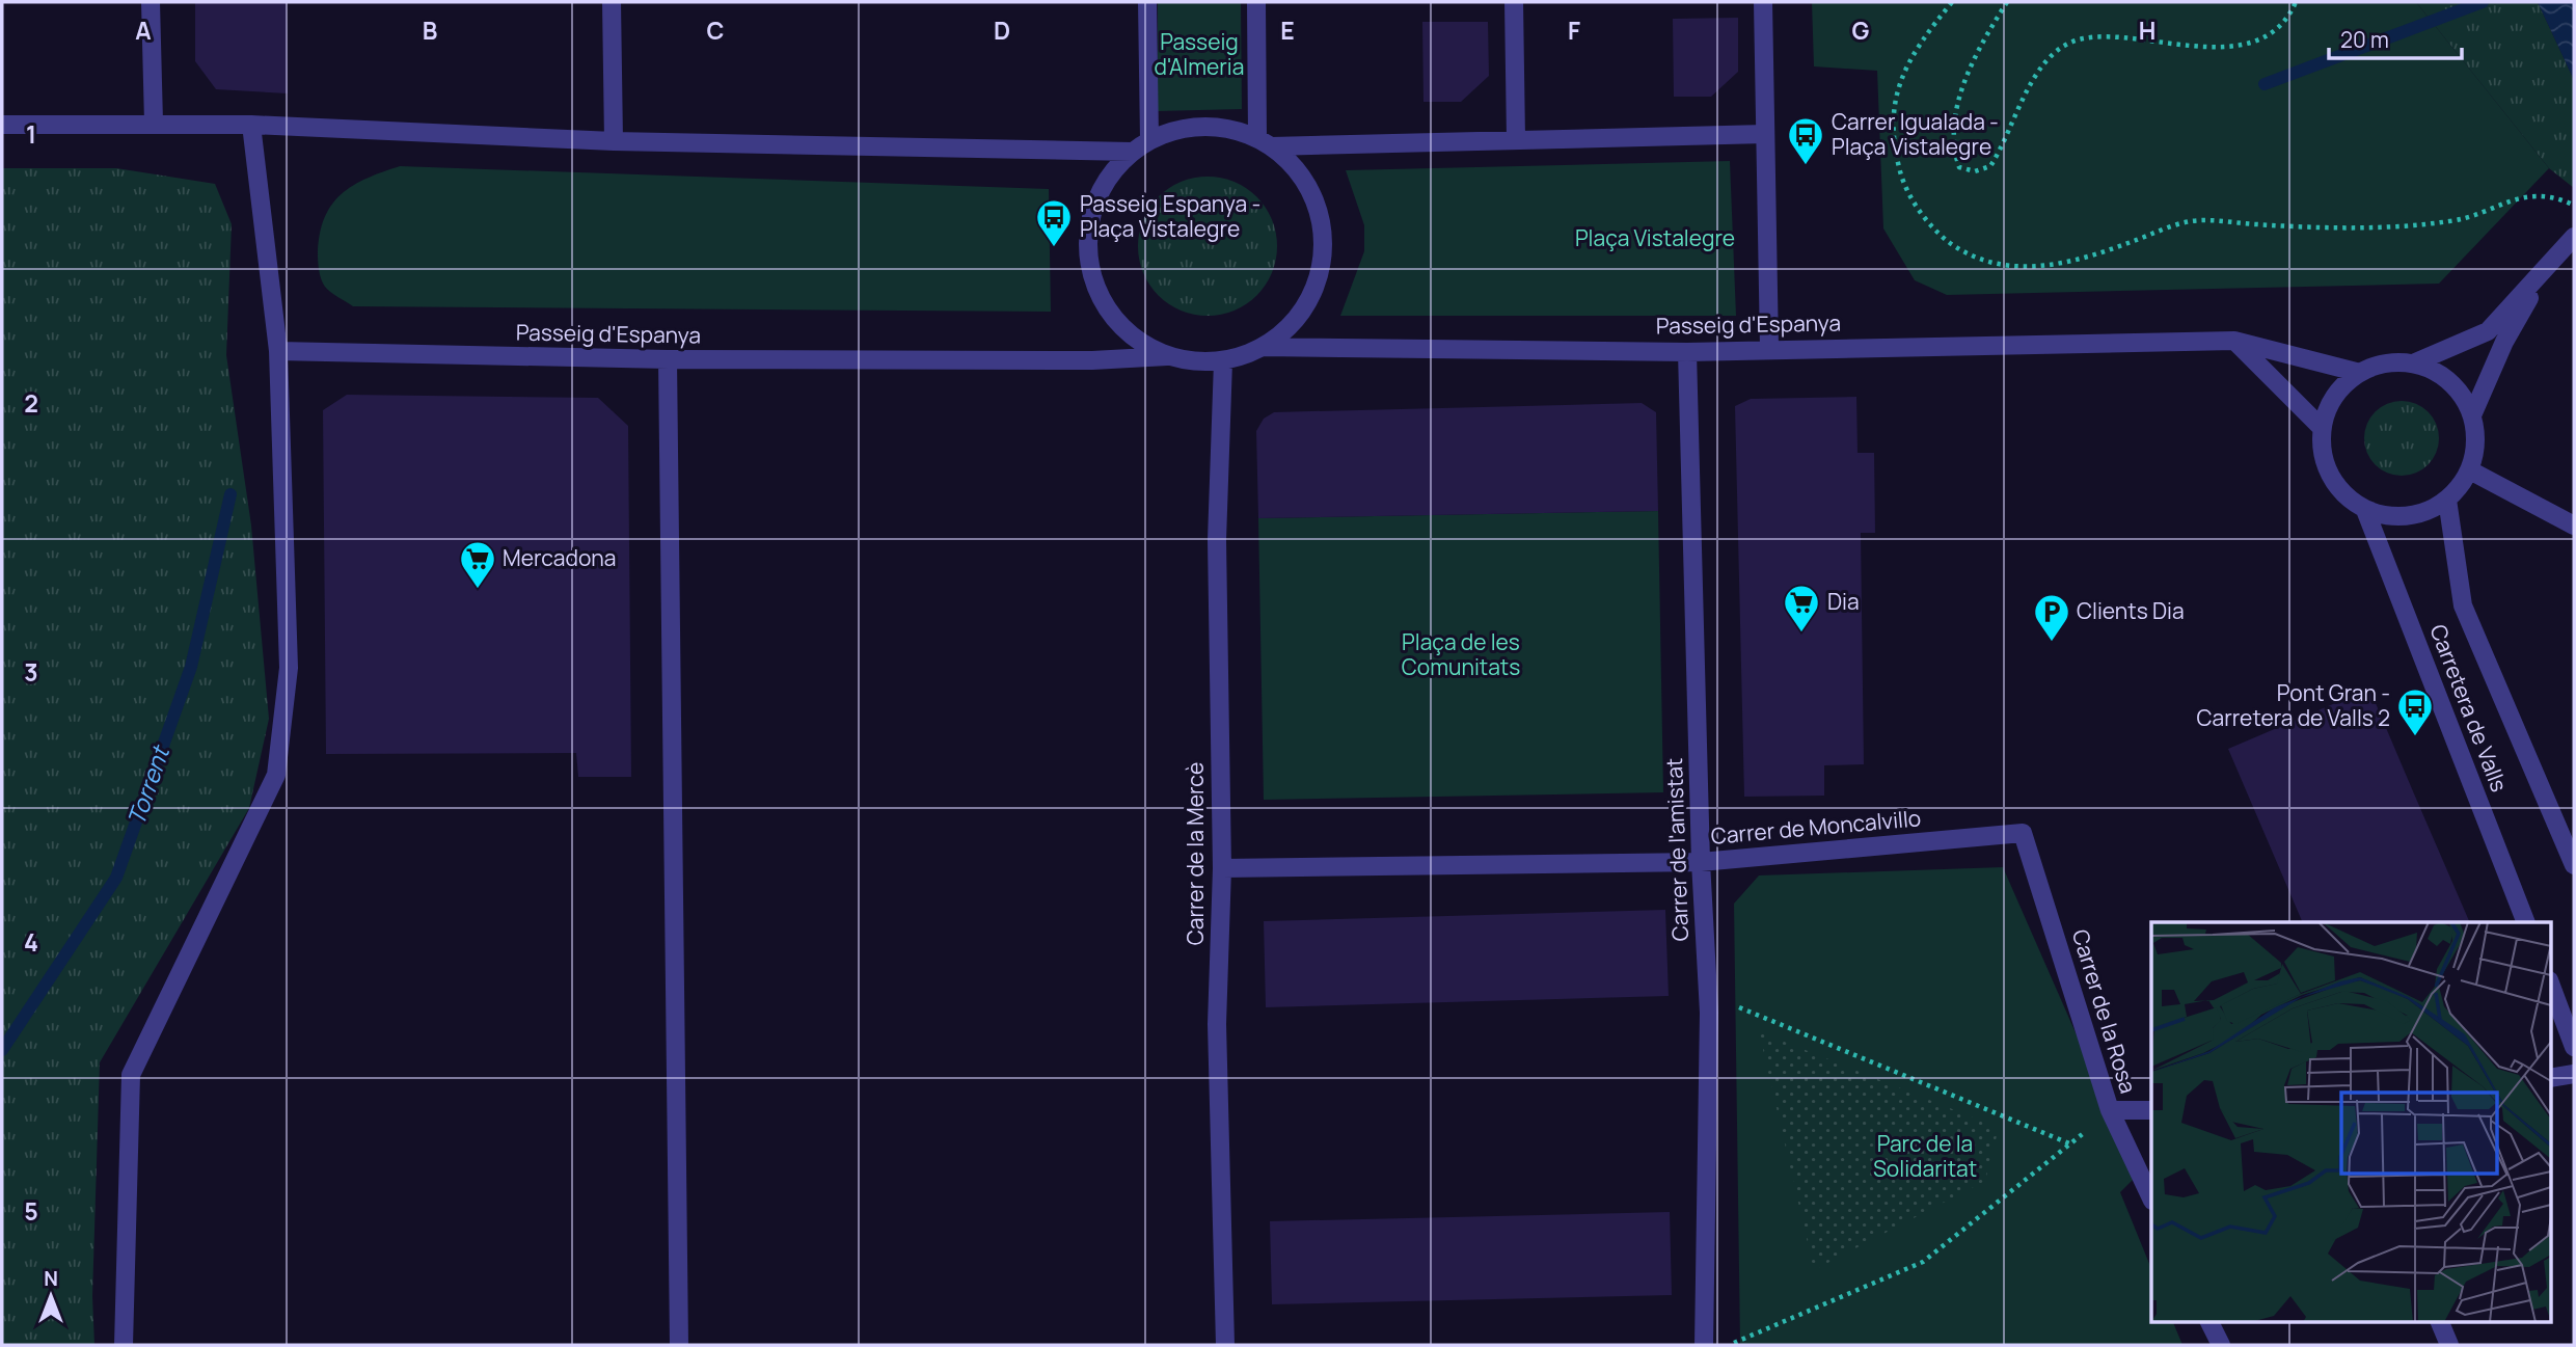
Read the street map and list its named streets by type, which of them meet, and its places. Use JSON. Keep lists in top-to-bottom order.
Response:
{
  "streets": {
    "street": [
      "Passeig d'Espanya",
      "Carretera de Valls",
      "Carrer de Moncalvillo",
      "Carrer de l'amistat",
      "Carrer de la Mercè",
      "Carrer de la Rosa"
    ]
  },
  "crossings": [
    ["Passeig d'Espanya", "Carretera de Valls"],
    ["Passeig d'Espanya", "Carrer de l'amistat"],
    ["Passeig d'Espanya", "Carrer de la Mercè"],
    ["Carrer de Moncalvillo", "Carrer de l'amistat"],
    ["Carrer de Moncalvillo", "Carrer de la Mercè"],
    ["Carrer de Moncalvillo", "Carrer de la Rosa"]
  ],
  "water": ["Torrent"],
  "parks": [
    "Passeig d'Almeria",
    "Plaça Vistalegre",
    "Plaça de les Comunitats",
    "Parc de la Solidaritat"
  ],
  "places": {
    "bus stop": ["Carrer Igualada - Plaça Vistalegre", "Passeig Espanya - Plaça Vistalegre", "Pont Gran - Carretera de Valls 2"],
    "supermarket": ["Mercadona", "Dia"],
    "parking": ["Clients Dia"]
  },
  "scale_bar": "20 m",
  "north": "top",
  "grid": {
    "columns": [
      "A",
      "B",
      "C",
      "D",
      "E",
      "F",
      "G",
      "H"
    ],
    "rows": [
      "1",
      "2",
      "3",
      "4",
      "5"
    ]
  }
}
